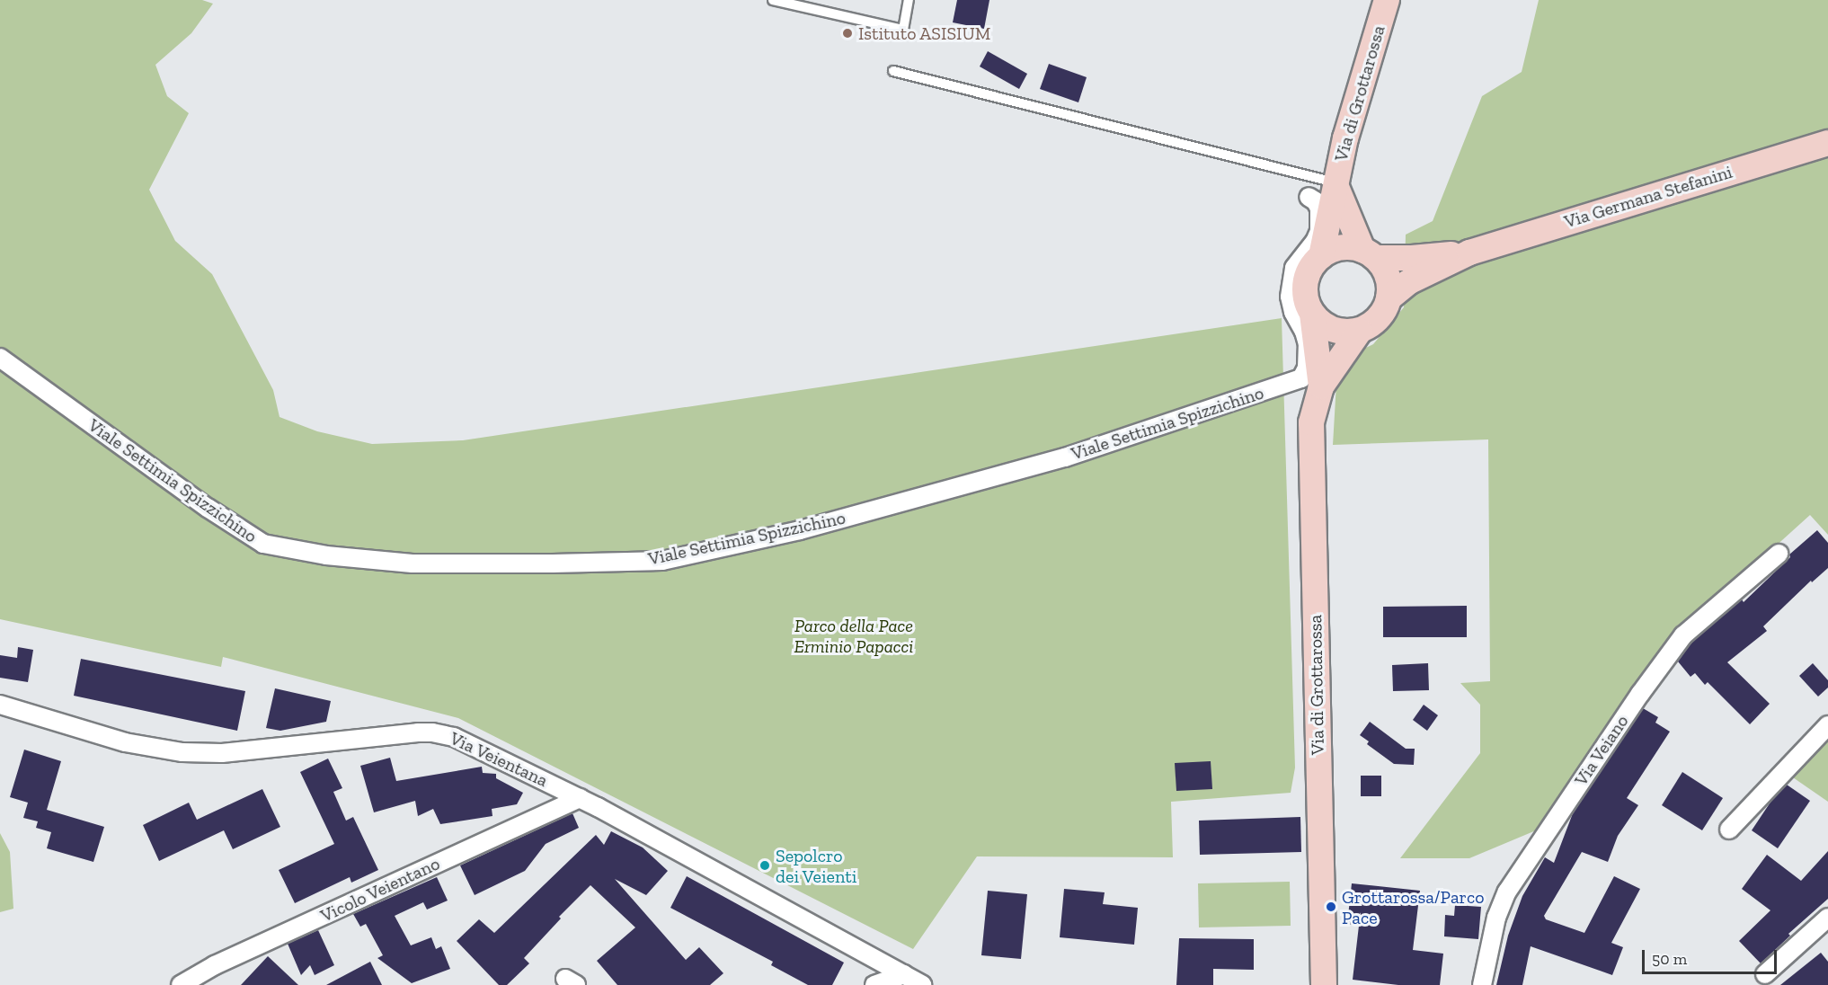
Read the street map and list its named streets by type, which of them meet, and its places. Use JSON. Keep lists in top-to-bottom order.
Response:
{
  "streets": {
    "street": [
      "Via di Grottarossa",
      "Via Germana Stefanini",
      "Viale Settimia Spizzichino",
      "Via Veiano",
      "Via Veientana",
      "Vicolo Veientano"
    ]
  },
  "crossings": [
    ["Via di Grottarossa", "Via Germana Stefanini"],
    ["Via Veientana", "Vicolo Veientano"]
  ],
  "parks": ["Parco della Pace Erminio Papacci"],
  "places": ["Istituto ASISIUM", "Sepolcro dei Veienti", "Grottarossa/Parco Pace"],
  "scale_bar": "50 m"
}
